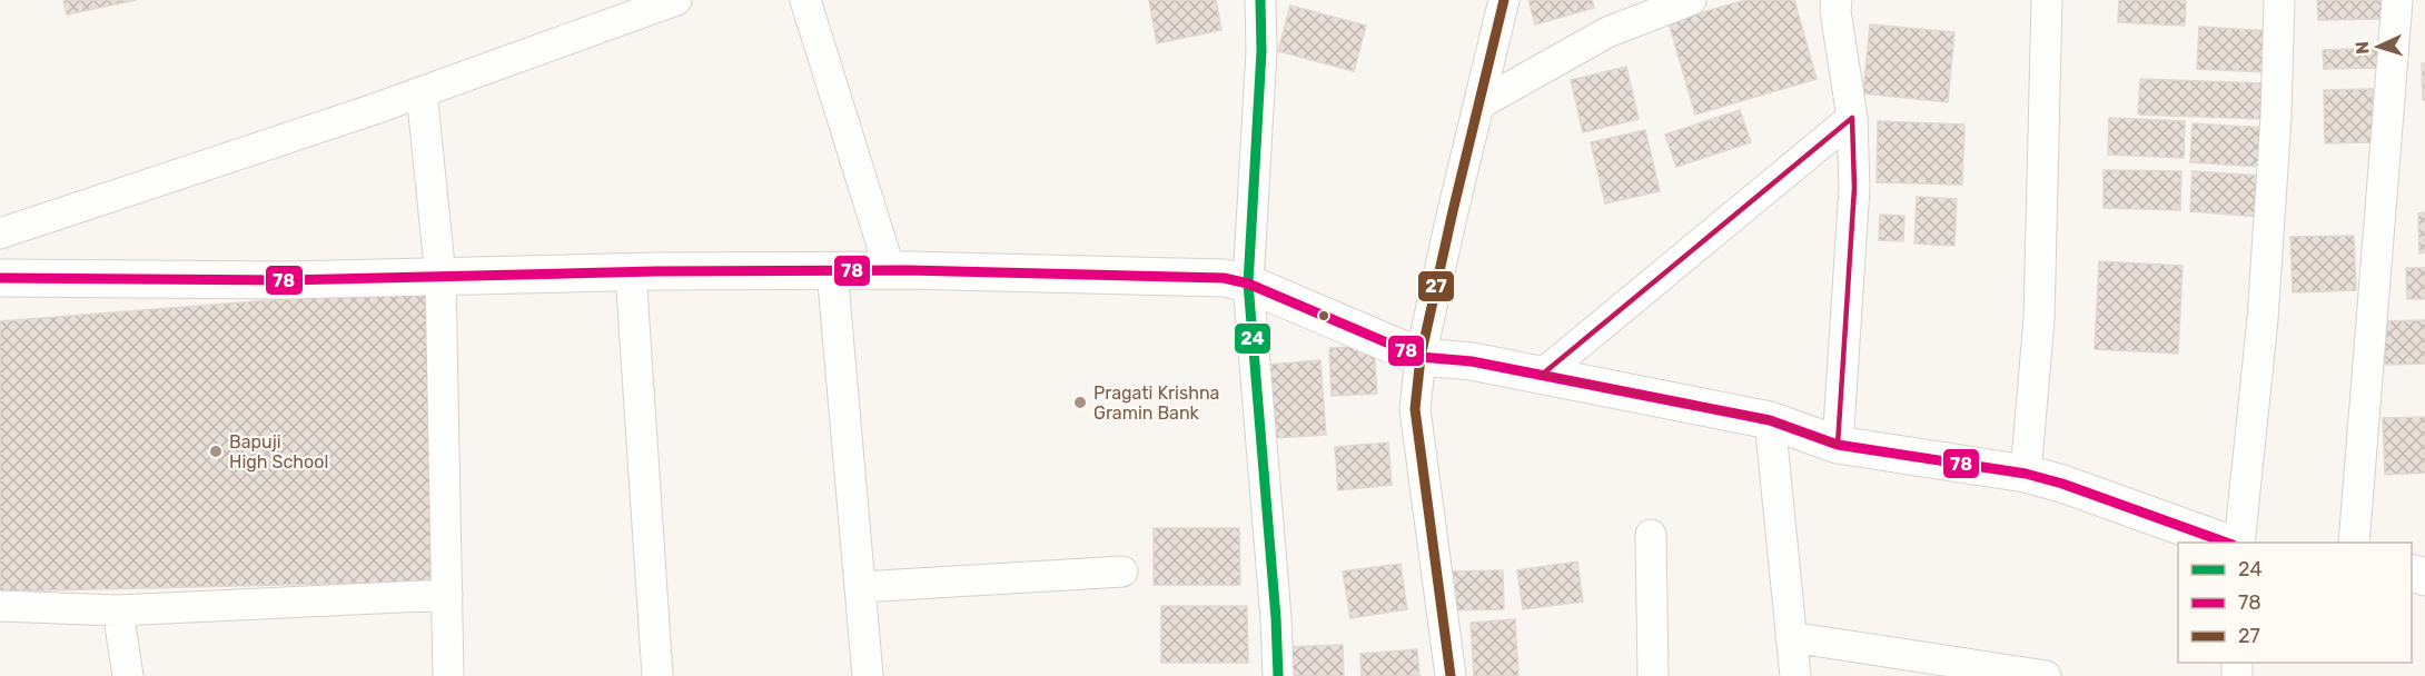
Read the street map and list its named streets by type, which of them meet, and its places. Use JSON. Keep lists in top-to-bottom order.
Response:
{
  "places": ["Pragati Krishna Gramin Bank", "Bapuji High School"],
  "lines": ["transit line 24", "transit line 27", "transit line 78"],
  "legend": ["24", "78", "27"],
  "north": "left"
}
